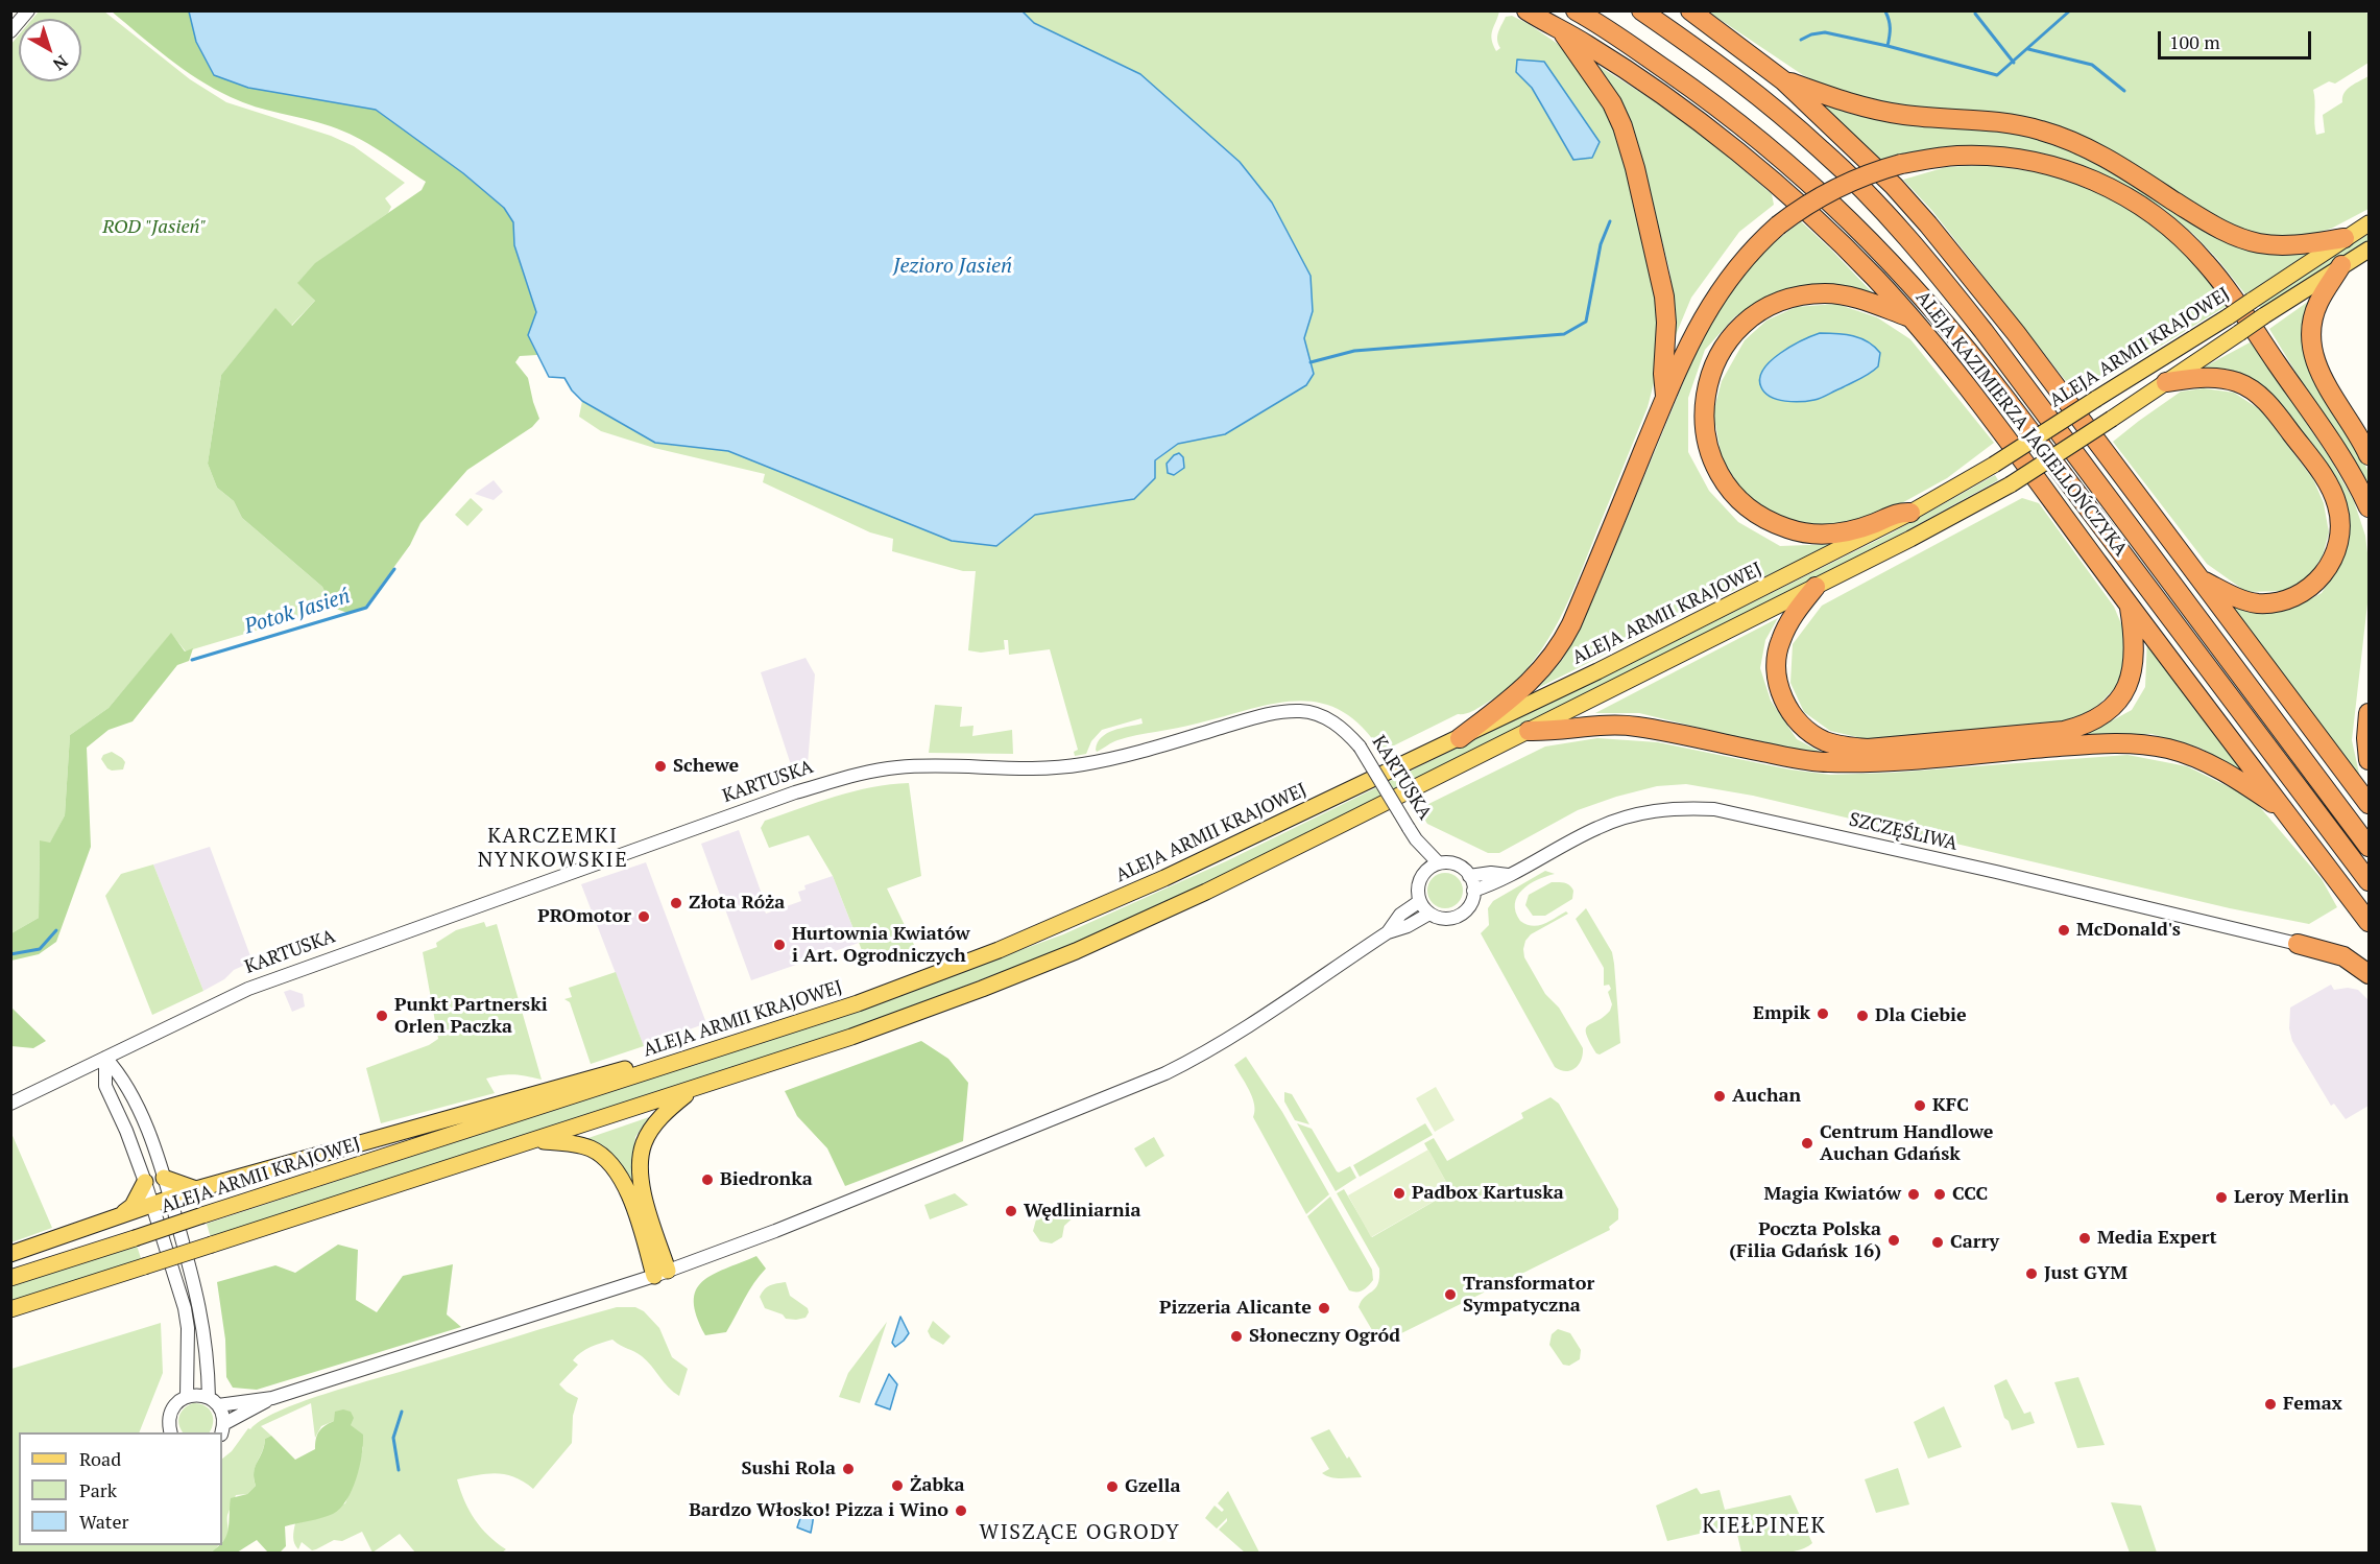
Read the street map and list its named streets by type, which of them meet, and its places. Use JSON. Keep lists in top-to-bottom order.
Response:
{
  "streets": {
    "highway": ["ALEJA KAZIMIERZA JAGIELLOŃCZYKA"],
    "main road": ["ALEJA ARMII KRAJOWEJ"],
    "street": ["KARTUSKA", "SZCZĘŚLIWA"]
  },
  "crossings": [
    ["KARTUSKA", "SZCZĘŚLIWA"]
  ],
  "districts": ["KARCZEMKI NYNKOWSKIE", "KIEŁPINEK", "WISZĄCE OGRODY"],
  "water": ["Jezioro Jasień", "Potok Jasień"],
  "parks": ["ROD \"Jasień\""],
  "places": [
    "Schewe",
    "Złota Róża",
    "PROmotor",
    "McDonald's",
    "Hurtownia Kwiatów i Art. Ogrodniczych",
    "Empik",
    "Punkt Partnerski Orlen Paczka",
    "Dla Ciebie",
    "Auchan",
    "KFC",
    "Centrum Handlowe Auchan Gdańsk",
    "Biedronka",
    "Padbox Kartuska",
    "Magia Kwiatów",
    "CCC",
    "Leroy Merlin",
    "Wędliniarnia",
    "Media Expert",
    "Poczta Polska (Filia Gdańsk 16)",
    "Carry",
    "Just GYM",
    "Transformator Sympatyczna",
    "Pizzeria Alicante",
    "Słoneczny Ogród",
    "Femax",
    "Sushi Rola",
    "Żabka",
    "Gzella",
    "Bardzo Włosko! Pizza i Wino"
  ],
  "legend": ["Road", "Park", "Water"],
  "scale_bar": "100 m",
  "north": "bottom right"
}
